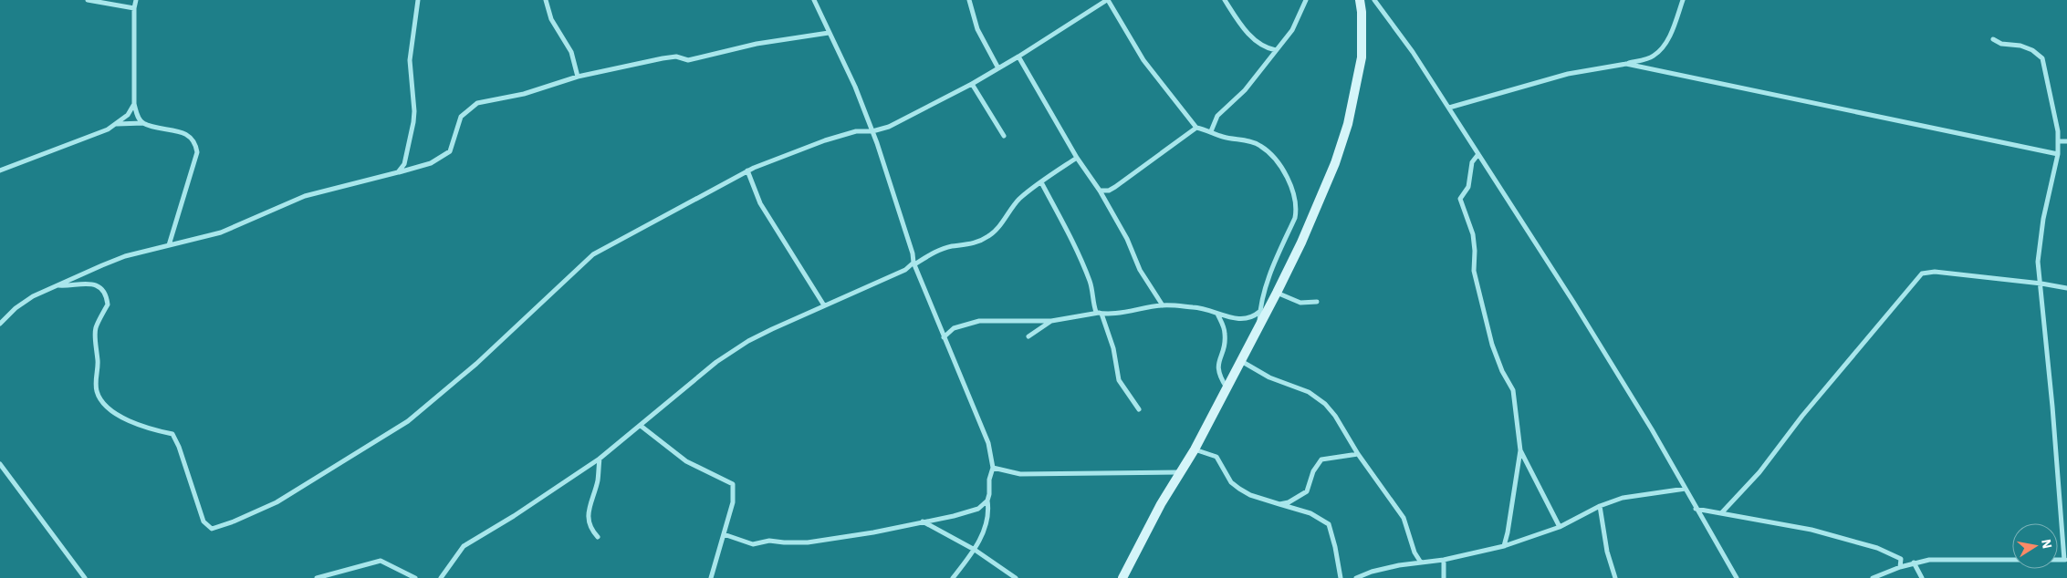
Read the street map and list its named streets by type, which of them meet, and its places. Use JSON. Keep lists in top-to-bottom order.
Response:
{
  "north": "right"
}
